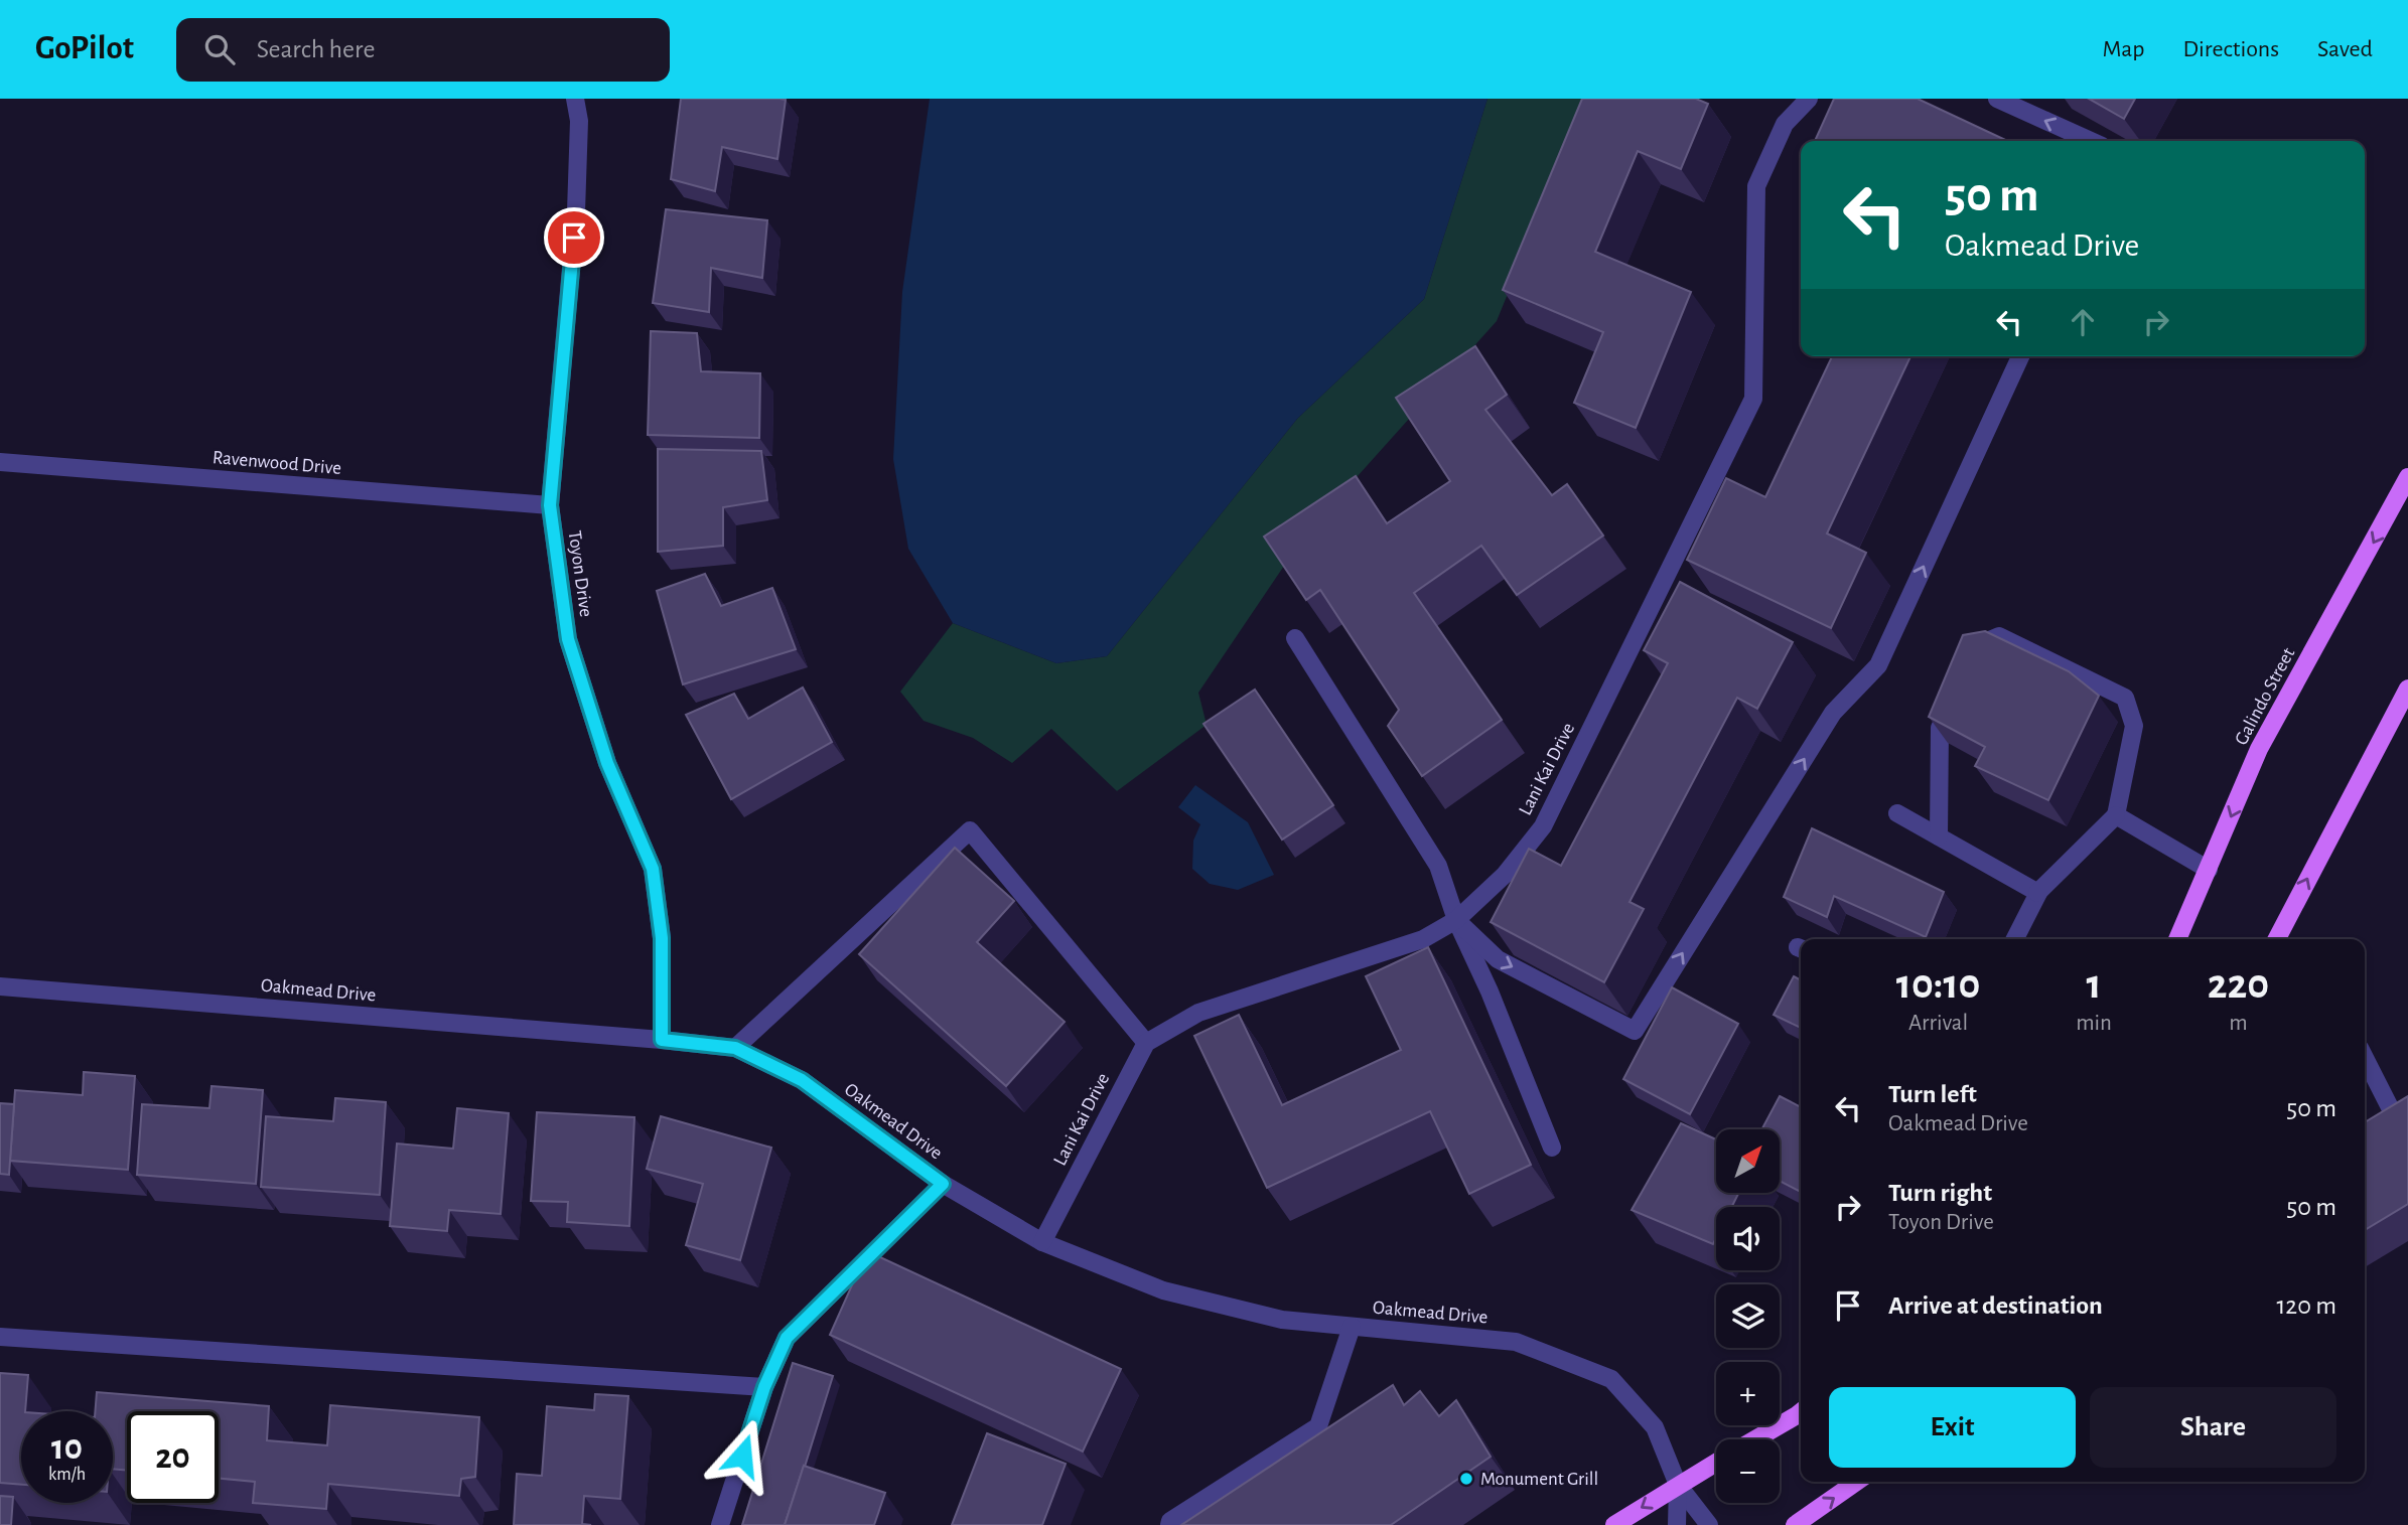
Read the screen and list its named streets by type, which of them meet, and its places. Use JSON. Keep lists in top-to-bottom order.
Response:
{
  "streets": {
    "main road": ["Galindo Street"],
    "street": [
      "Ravenwood Drive",
      "Toyon Drive",
      "Lani Kai Drive",
      "Oakmead Drive"
    ]
  },
  "crossings": [
    ["Ravenwood Drive", "Toyon Drive"],
    ["Toyon Drive", "Oakmead Drive"],
    ["Lani Kai Drive", "Oakmead Drive"]
  ],
  "places": ["Monument Grill"],
  "north": "top right",
  "page": {
    "header": "GoPilot",
    "search": "Search here",
    "nav": ["Map", "Directions", "Saved"],
    "turn": ["50 m", "Oakmead Drive"],
    "eta": [
      "10:10",
      "Arrival",
      "1",
      "min",
      "220",
      "m"
    ],
    "list": [
      {
        "name": "Turn left",
        "note": "Oakmead Drive",
        "value": "50 m"
      },
      {
        "name": "Turn right",
        "note": "Toyon Drive",
        "value": "50 m"
      },
      {
        "name": "Arrive at destination",
        "value": "120 m"
      }
    ],
    "map_buttons": ["+", "−"],
    "buttons": ["Exit", "Share"],
    "speed": "10 km/h",
    "limit": "20"
  }
}
